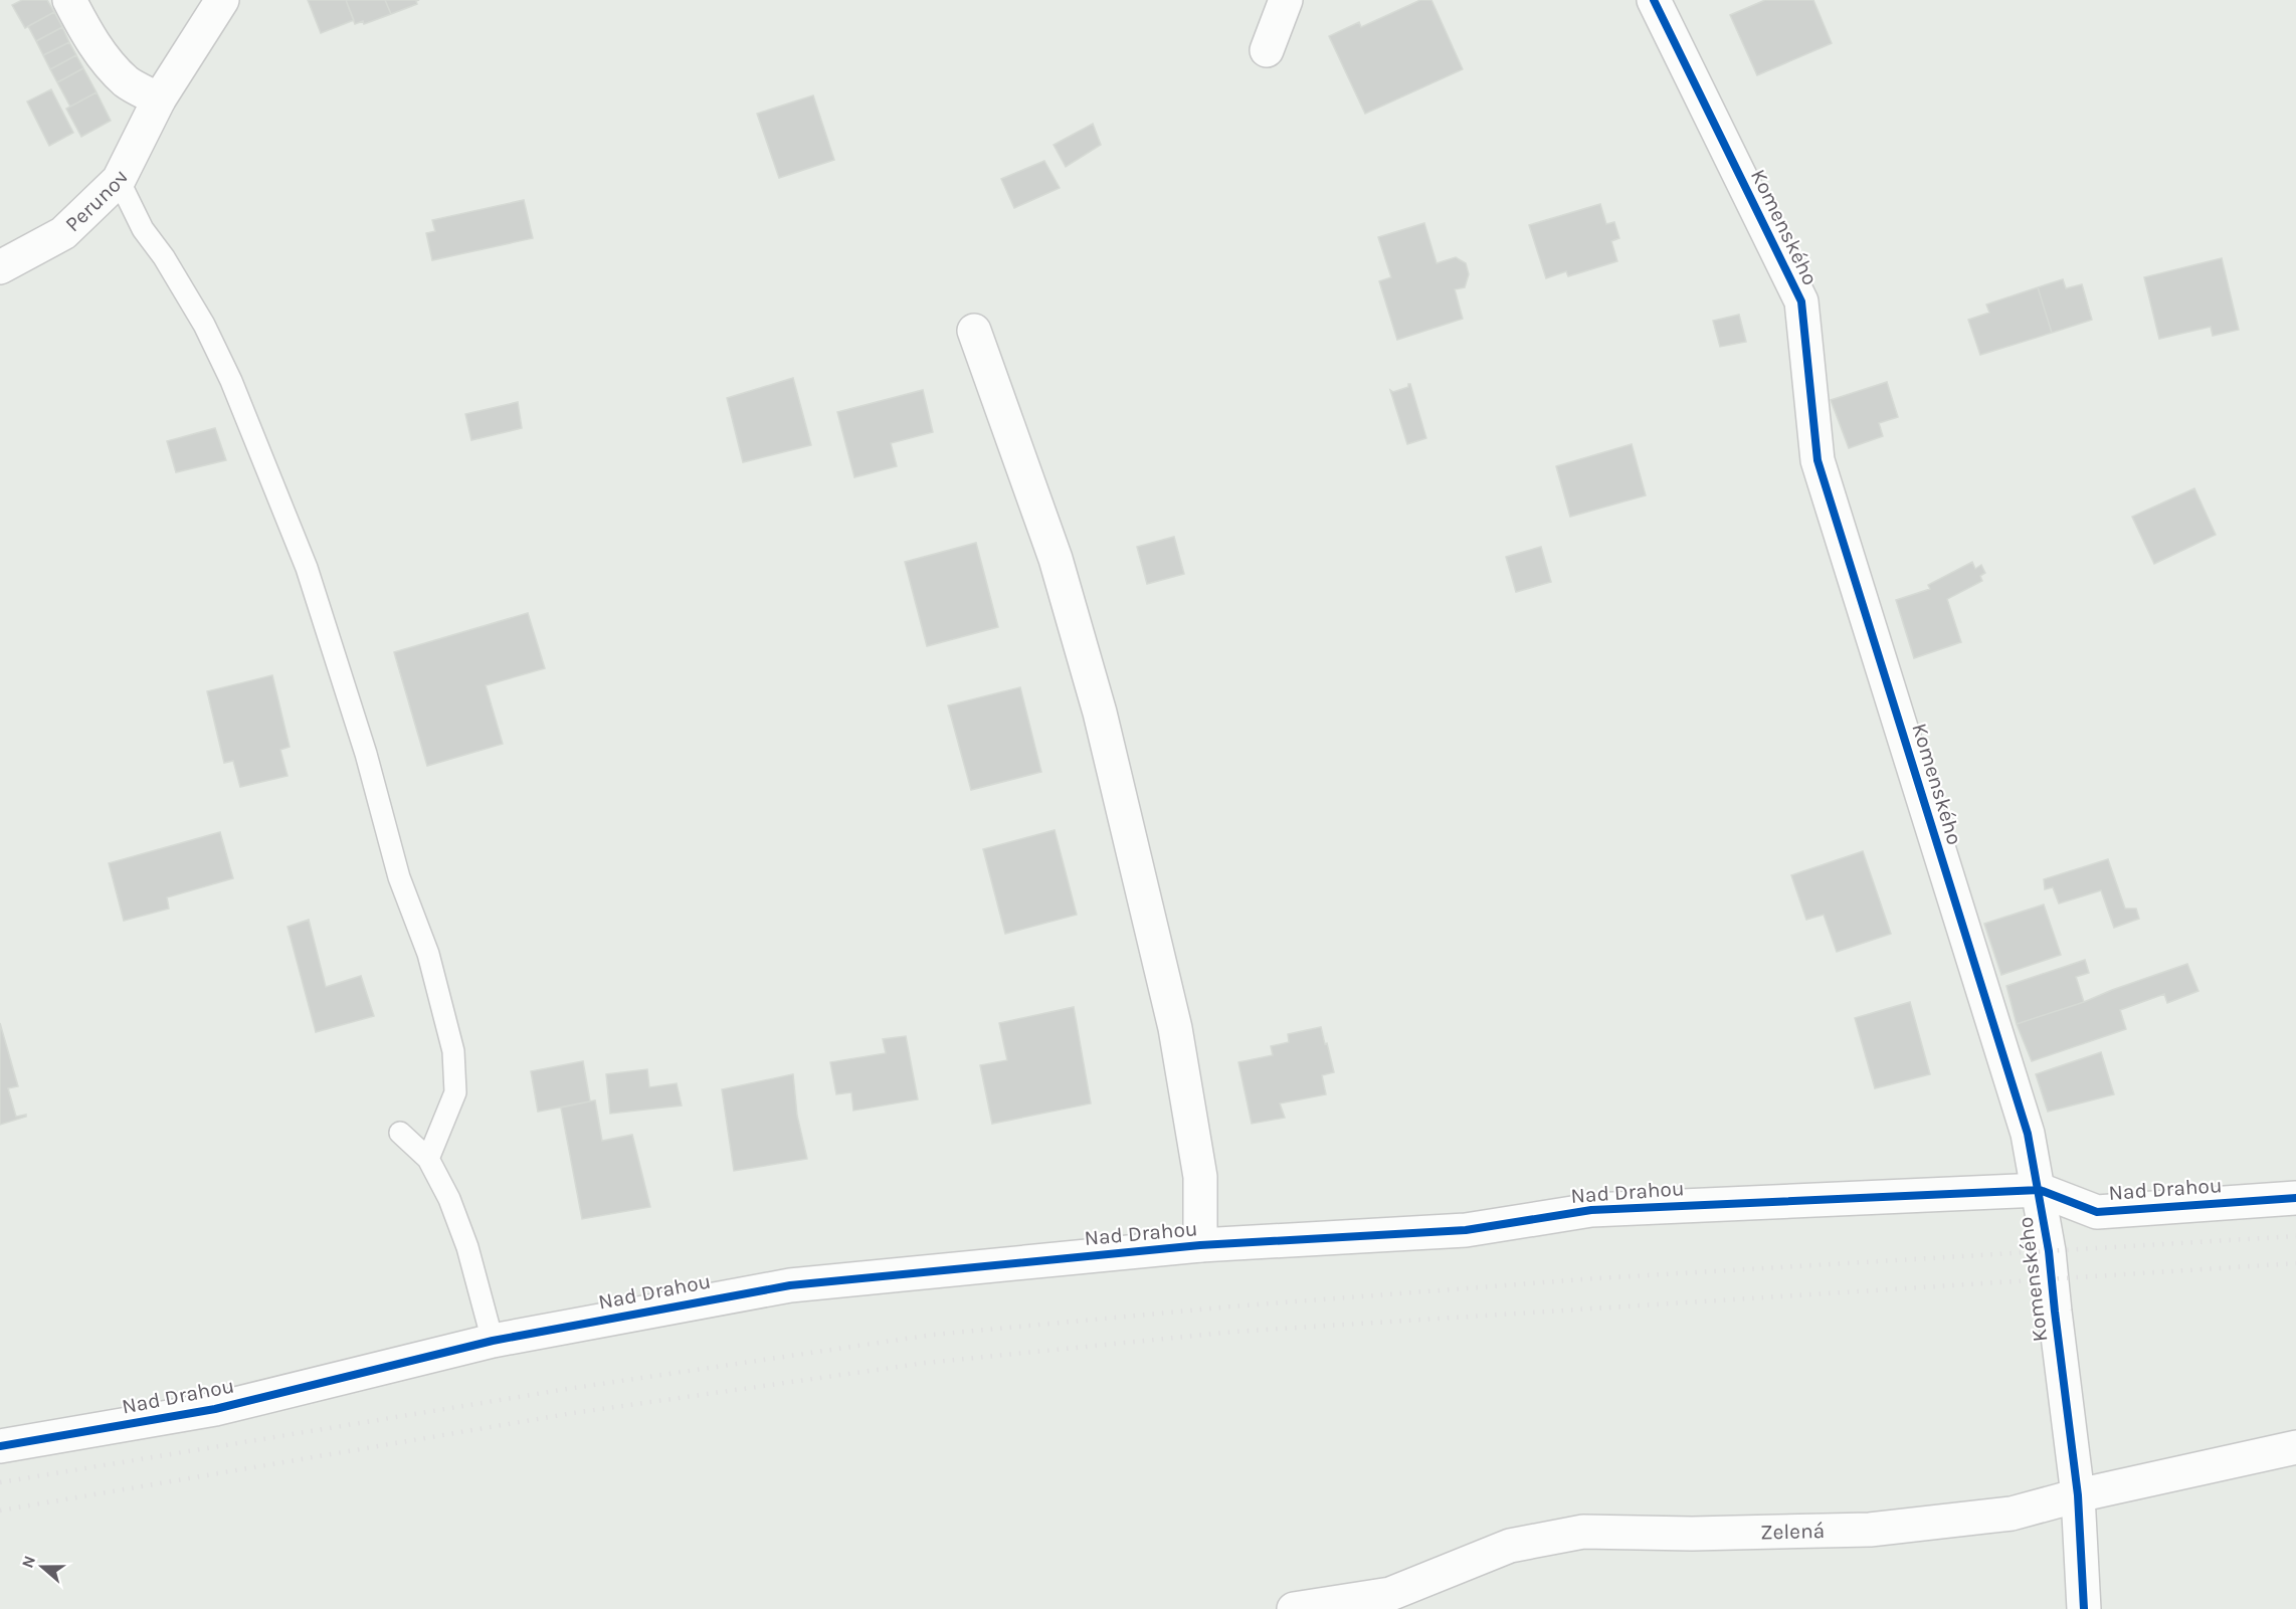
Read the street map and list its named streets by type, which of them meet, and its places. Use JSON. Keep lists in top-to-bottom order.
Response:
{
  "streets": {
    "street": [
      "Perunov",
      "Komenského",
      "Nad Drahou",
      "Zelená"
    ]
  },
  "crossings": [
    ["Komenského", "Nad Drahou"],
    ["Komenského", "Zelená"]
  ],
  "north": "left"
}
